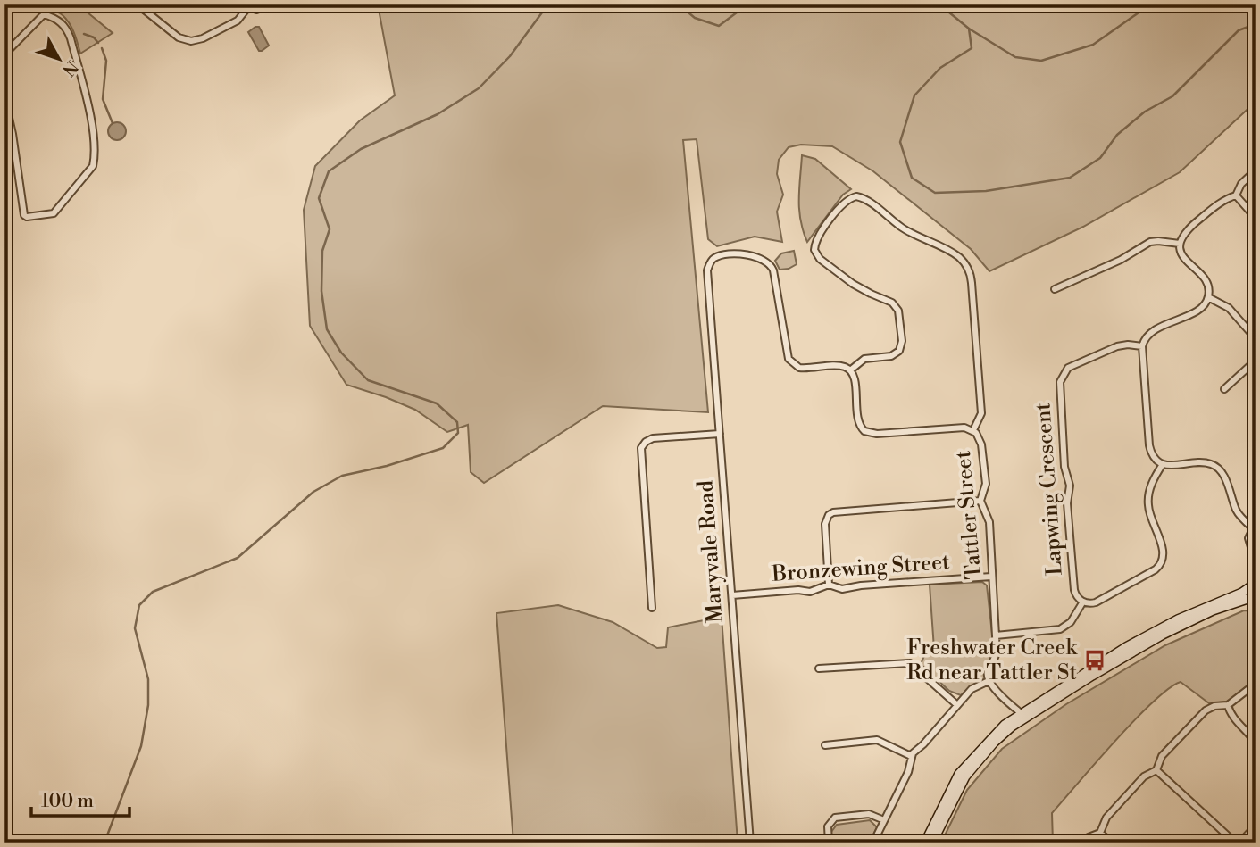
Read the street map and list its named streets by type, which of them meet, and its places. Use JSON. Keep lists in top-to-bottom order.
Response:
{
  "streets": {
    "street": [
      "Lapwing Crescent",
      "Tattler Street",
      "Maryvale Road",
      "Bronzewing Street"
    ]
  },
  "crossings": [
    ["Tattler Street", "Maryvale Road"],
    ["Tattler Street", "Bronzewing Street"],
    ["Maryvale Road", "Bronzewing Street"]
  ],
  "places": {
    "bus stop": ["Freshwater Creek Rd near Tattler St"]
  },
  "scale_bar": "100 m",
  "north": "bottom right"
}
